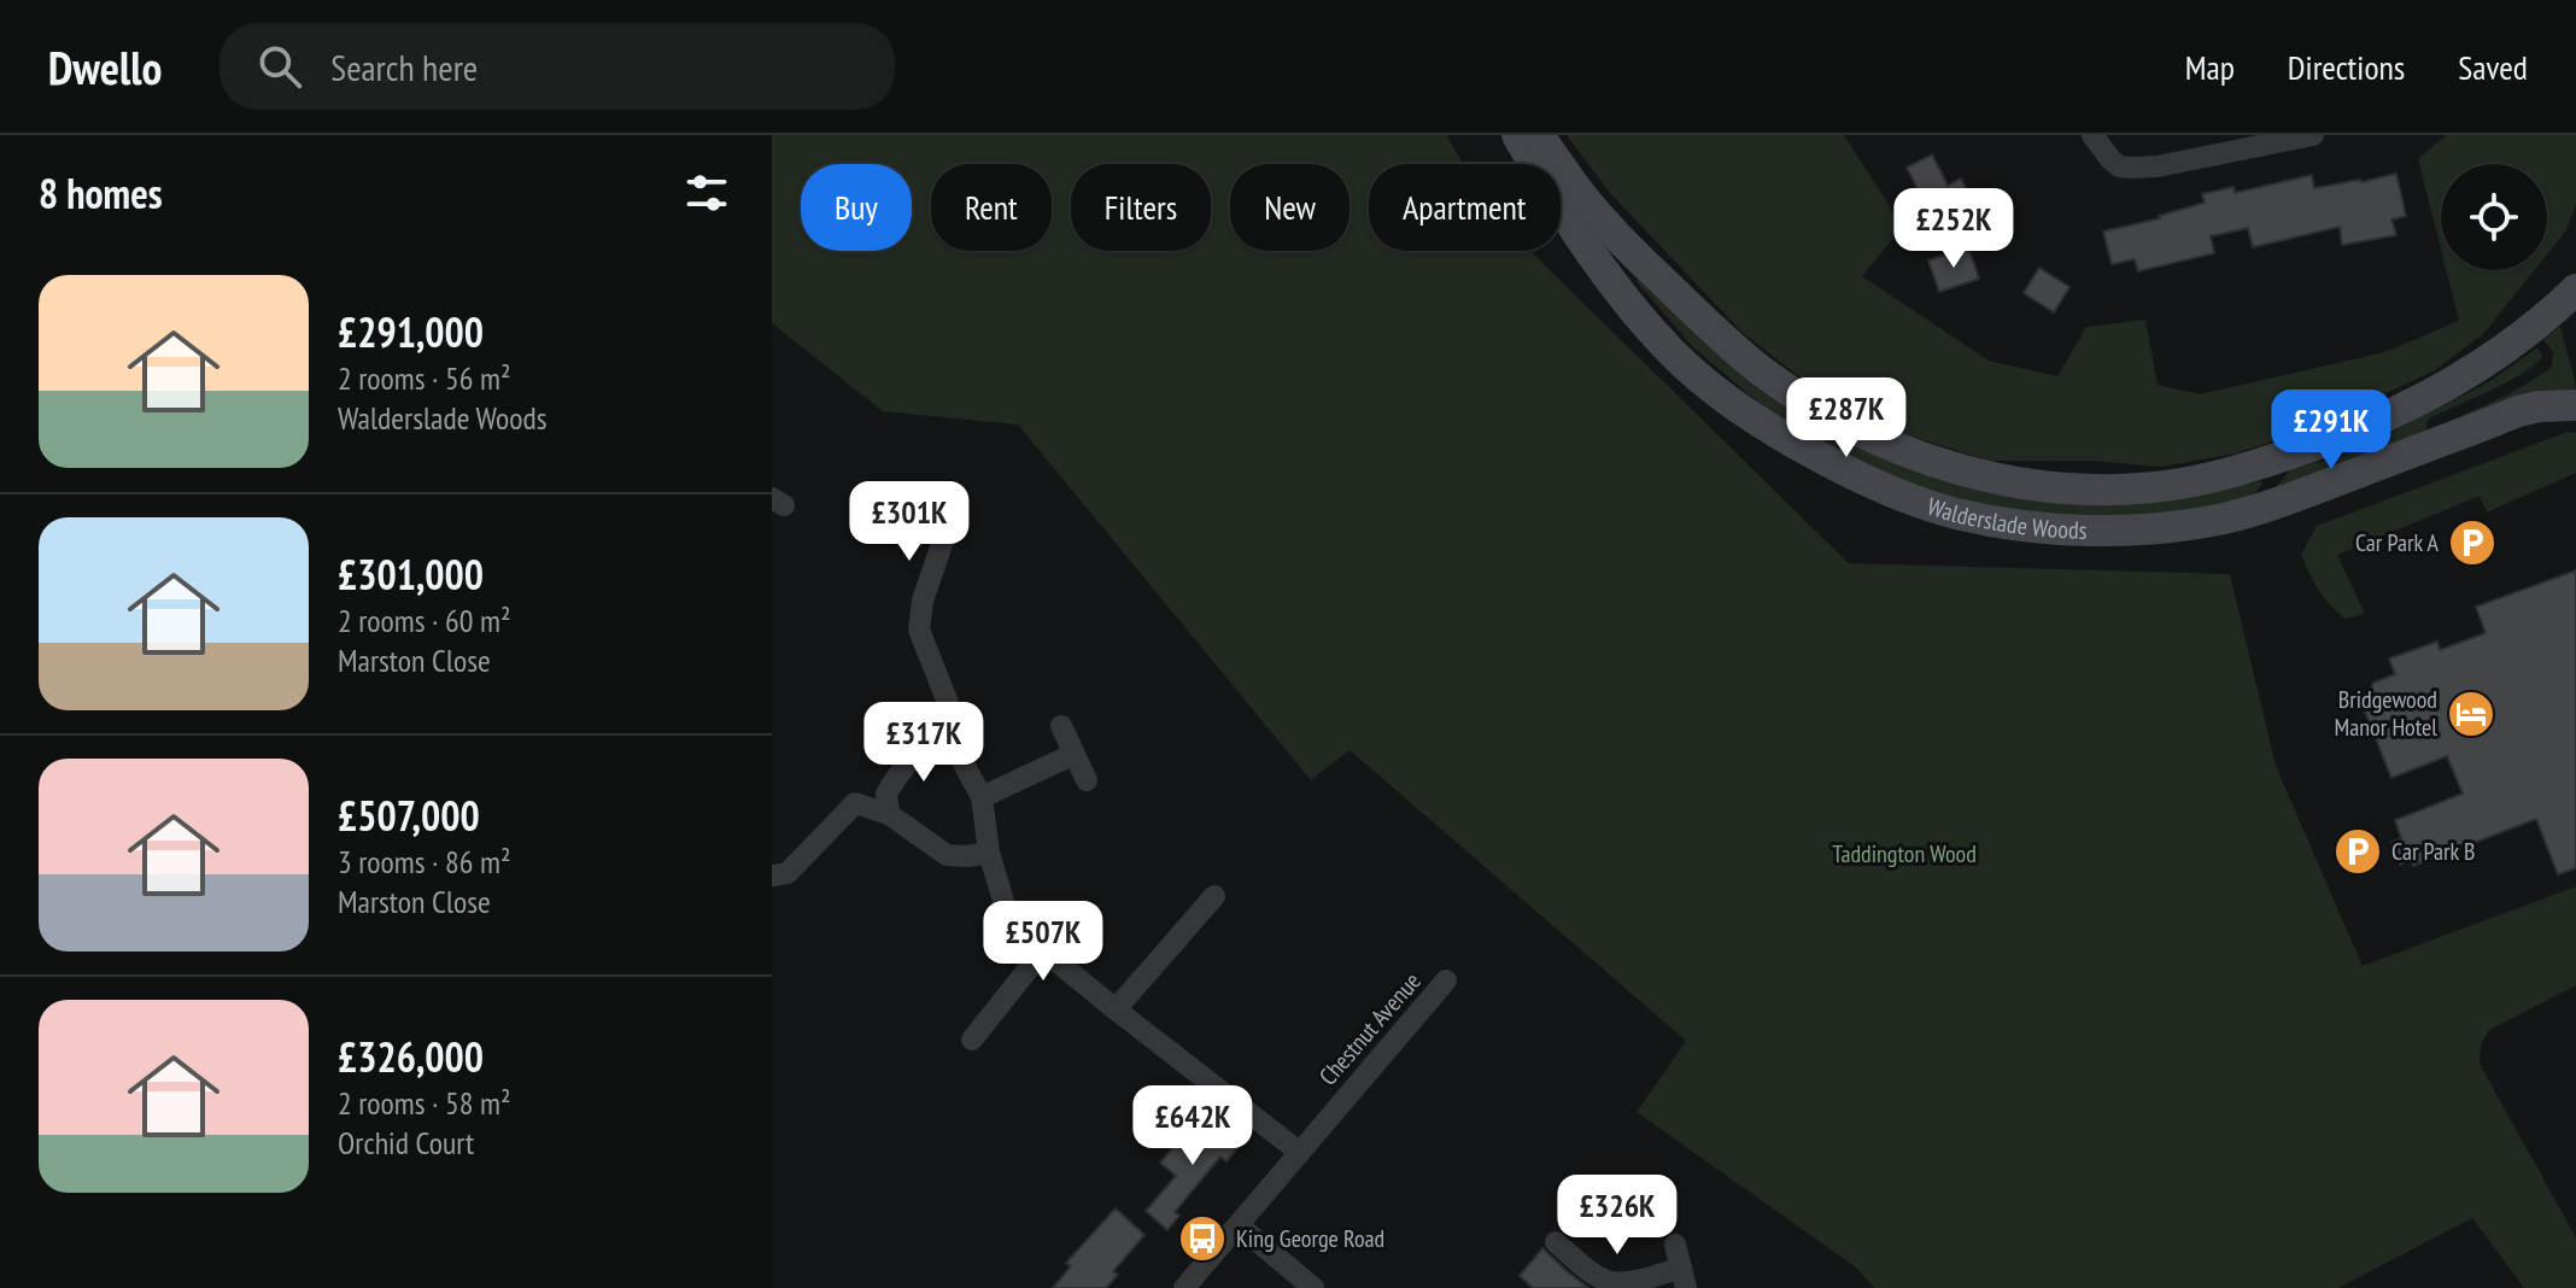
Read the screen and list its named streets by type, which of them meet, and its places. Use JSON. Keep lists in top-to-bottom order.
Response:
{
  "streets": {
    "street": ["Walderslade Woods", "Chestnut Avenue"]
  },
  "parks": ["Taddington Wood"],
  "places": {
    "parking": ["Car Park A", "Car Park B"],
    "hotel": ["Bridgewood Manor Hotel"],
    "bus stop": ["King George Road"]
  },
  "page": {
    "header": "Dwello",
    "search": "Search here",
    "nav": ["Map", "Directions", "Saved"],
    "heading": "8 homes",
    "chip": [
      "Buy",
      "Rent",
      "Filters",
      "New",
      "Apartment"
    ],
    "price": [
      "£252K",
      "£287K",
      "£291K",
      "£301K",
      "£317K",
      "£507K",
      "£642K",
      "£326K"
    ],
    "list": [
      {
        "name": "£291,000",
        "note": "2 rooms · 56 m² · Walderslade Woods"
      },
      {
        "name": "£301,000",
        "note": "2 rooms · 60 m² · Marston Close"
      },
      {
        "name": "£507,000",
        "note": "3 rooms · 86 m² · Marston Close"
      },
      {
        "name": "£326,000",
        "note": "2 rooms · 58 m² · Orchid Court"
      }
    ]
  }
}
